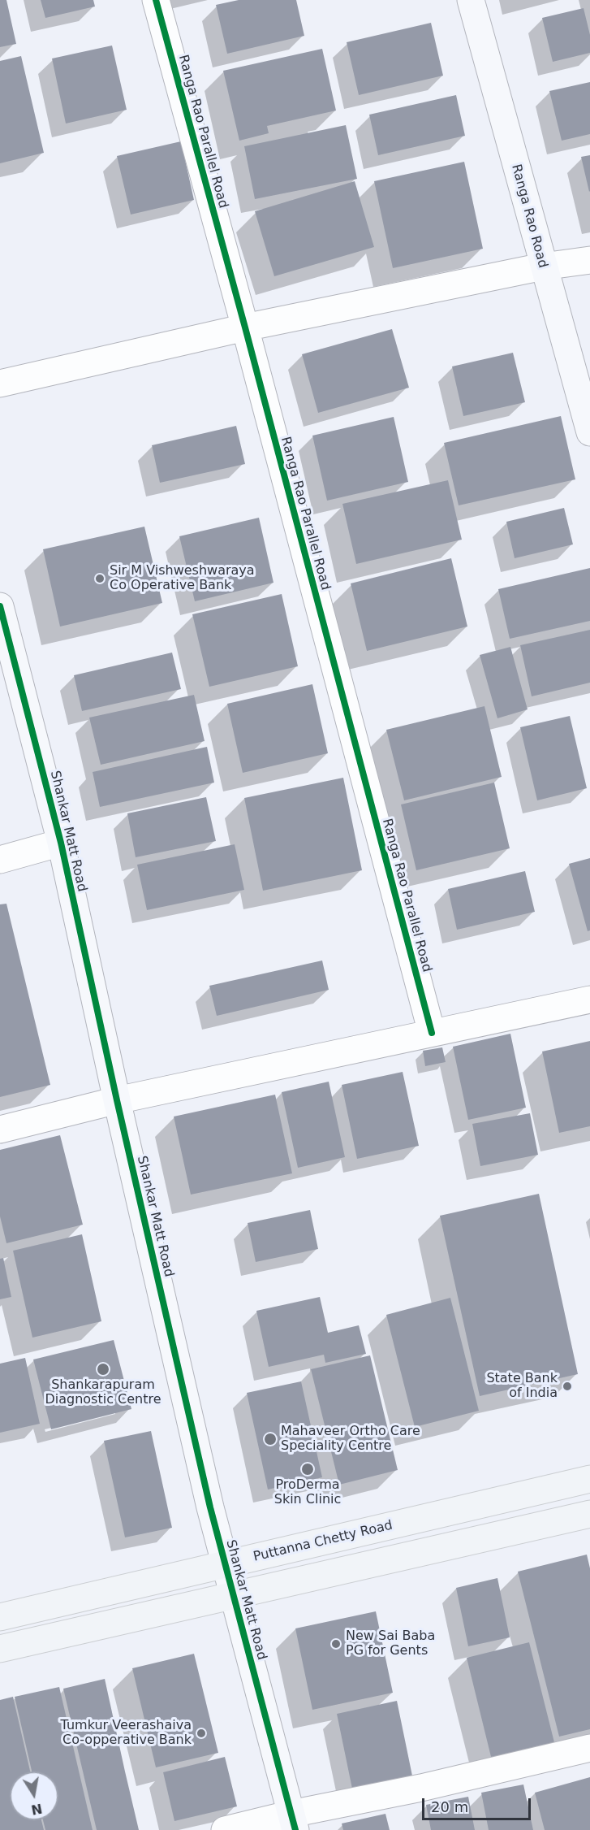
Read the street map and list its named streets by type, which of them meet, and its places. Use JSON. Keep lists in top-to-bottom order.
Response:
{
  "streets": {
    "main road": ["Puttanna Chetty Road"],
    "street": ["Ranga Rao Parallel Road", "Ranga Rao Road", "Shankar Matt Road"]
  },
  "crossings": [
    ["Shankar Matt Road", "Puttanna Chetty Road"]
  ],
  "places": [
    "Sir M Vishweshwaraya Co Operative Bank",
    "Shankarapuram Diagnostic Centre",
    "State Bank of India",
    "Mahaveer Ortho Care Speciality Centre",
    "ProDerma Skin Clinic",
    "New Sai Baba PG for Gents",
    "Tumkur Veerashaiva Co-opperative Bank"
  ],
  "scale_bar": "20 m",
  "north": "bottom"
}
